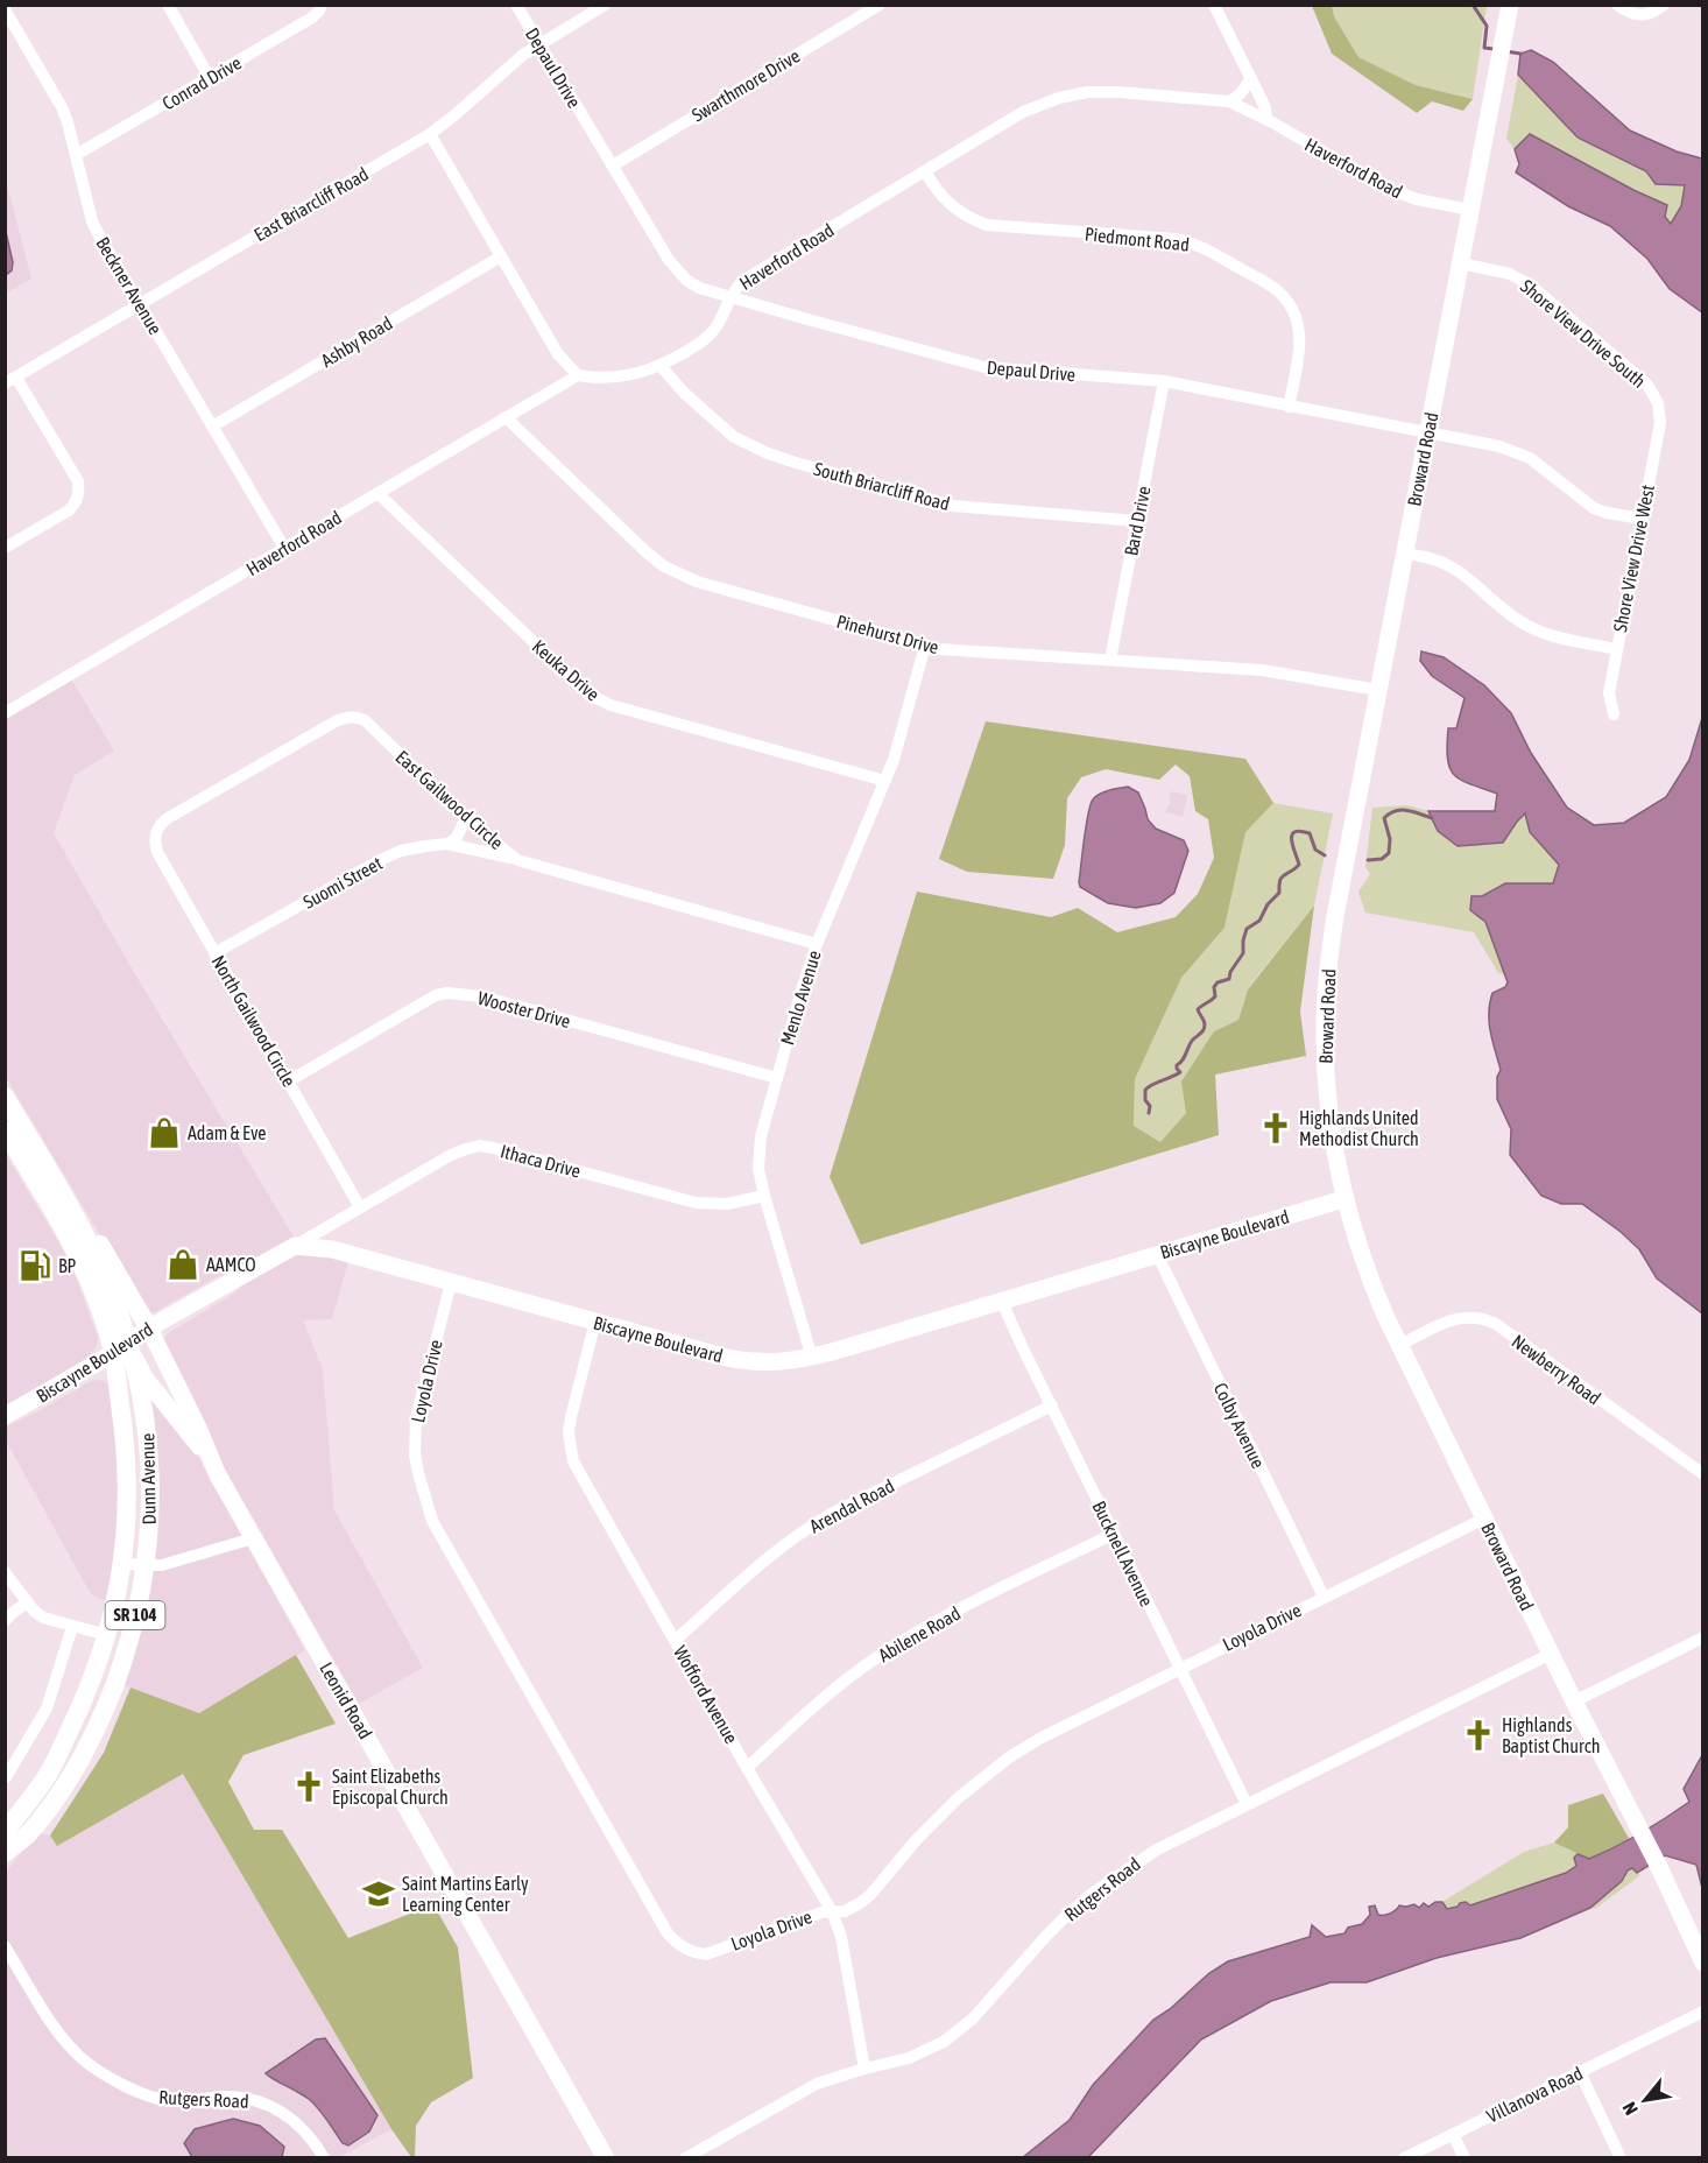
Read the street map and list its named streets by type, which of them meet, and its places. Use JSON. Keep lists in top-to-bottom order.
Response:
{
  "streets": {
    "main road": ["Dunn Avenue", "SR 104"],
    "street": [
      "Depaul Drive",
      "Conrad Drive",
      "Swarthmore Drive",
      "Haverford Road",
      "East Briarcliff Road",
      "Piedmont Road",
      "Beckner Avenue",
      "Shore View Drive South",
      "Ashby Road",
      "Broward Road",
      "South Briarcliff Road",
      "Bard Drive",
      "Shore View Drive West",
      "Pinehurst Drive",
      "Keuka Drive",
      "East Gailwood Circle",
      "Suomi Street",
      "Menlo Avenue",
      "Wooster Drive",
      "North Gailwood Circle",
      "Ithaca Drive",
      "Biscayne Boulevard",
      "Newberry Road",
      "Loyola Drive",
      "Colby Avenue",
      "Arendal Road",
      "Bucknell Avenue",
      "Abilene Road",
      "Wofford Avenue",
      "Leonid Road",
      "Rutgers Road",
      "Villanova Road"
    ]
  },
  "crossings": [
    ["Depaul Drive", "Swarthmore Drive"],
    ["Depaul Drive", "Haverford Road"],
    ["Depaul Drive", "East Briarcliff Road"],
    ["Depaul Drive", "Piedmont Road"],
    ["Depaul Drive", "Broward Road"],
    ["Depaul Drive", "Bard Drive"],
    ["Depaul Drive", "Shore View Drive West"],
    ["Conrad Drive", "Beckner Avenue"],
    ["Haverford Road", "Piedmont Road"],
    ["Haverford Road", "Beckner Avenue"],
    ["Haverford Road", "Broward Road"],
    ["Haverford Road", "South Briarcliff Road"],
    ["Haverford Road", "Pinehurst Drive"],
    ["Haverford Road", "Keuka Drive"],
    ["East Briarcliff Road", "Beckner Avenue"],
    ["Beckner Avenue", "Ashby Road"],
    ["Shore View Drive South", "Broward Road"],
    ["Shore View Drive South", "Shore View Drive West"],
    ["Broward Road", "Pinehurst Drive"],
    ["Broward Road", "Biscayne Boulevard"],
    ["Broward Road", "Newberry Road"],
    ["Broward Road", "Loyola Drive"],
    ["Broward Road", "Rutgers Road"],
    ["South Briarcliff Road", "Bard Drive"],
    ["Bard Drive", "Pinehurst Drive"],
    ["Pinehurst Drive", "Menlo Avenue"],
    ["Keuka Drive", "Menlo Avenue"],
    ["East Gailwood Circle", "Menlo Avenue"],
    ["East Gailwood Circle", "North Gailwood Circle"],
    ["Suomi Street", "North Gailwood Circle"],
    ["Menlo Avenue", "Wooster Drive"],
    ["Menlo Avenue", "Ithaca Drive"],
    ["Menlo Avenue", "Biscayne Boulevard"],
    ["Wooster Drive", "North Gailwood Circle"],
    ["North Gailwood Circle", "Ithaca Drive"],
    ["Ithaca Drive", "Biscayne Boulevard"],
    ["Biscayne Boulevard", "Loyola Drive"],
    ["Biscayne Boulevard", "Colby Avenue"],
    ["Biscayne Boulevard", "Dunn Avenue"],
    ["Biscayne Boulevard", "Bucknell Avenue"],
    ["Biscayne Boulevard", "Wofford Avenue"],
    ["Biscayne Boulevard", "Leonid Road"],
    ["Loyola Drive", "Colby Avenue"],
    ["Loyola Drive", "Bucknell Avenue"],
    ["Loyola Drive", "Wofford Avenue"],
    ["Dunn Avenue", "Leonid Road"],
    ["Arendal Road", "Bucknell Avenue"],
    ["Arendal Road", "Wofford Avenue"],
    ["Bucknell Avenue", "Abilene Road"],
    ["Bucknell Avenue", "Rutgers Road"],
    ["Abilene Road", "Wofford Avenue"],
    ["Wofford Avenue", "Rutgers Road"]
  ],
  "places": {
    "church": ["Highlands United Methodist Church", "Highlands Baptist Church", "Saint Elizabeths Episcopal Church"],
    "shop": ["Adam & Eve", "AAMCO"],
    "fuel station": ["BP"],
    "school or university": ["Saint Martins Early Learning Center"]
  },
  "north": "bottom left"
}
